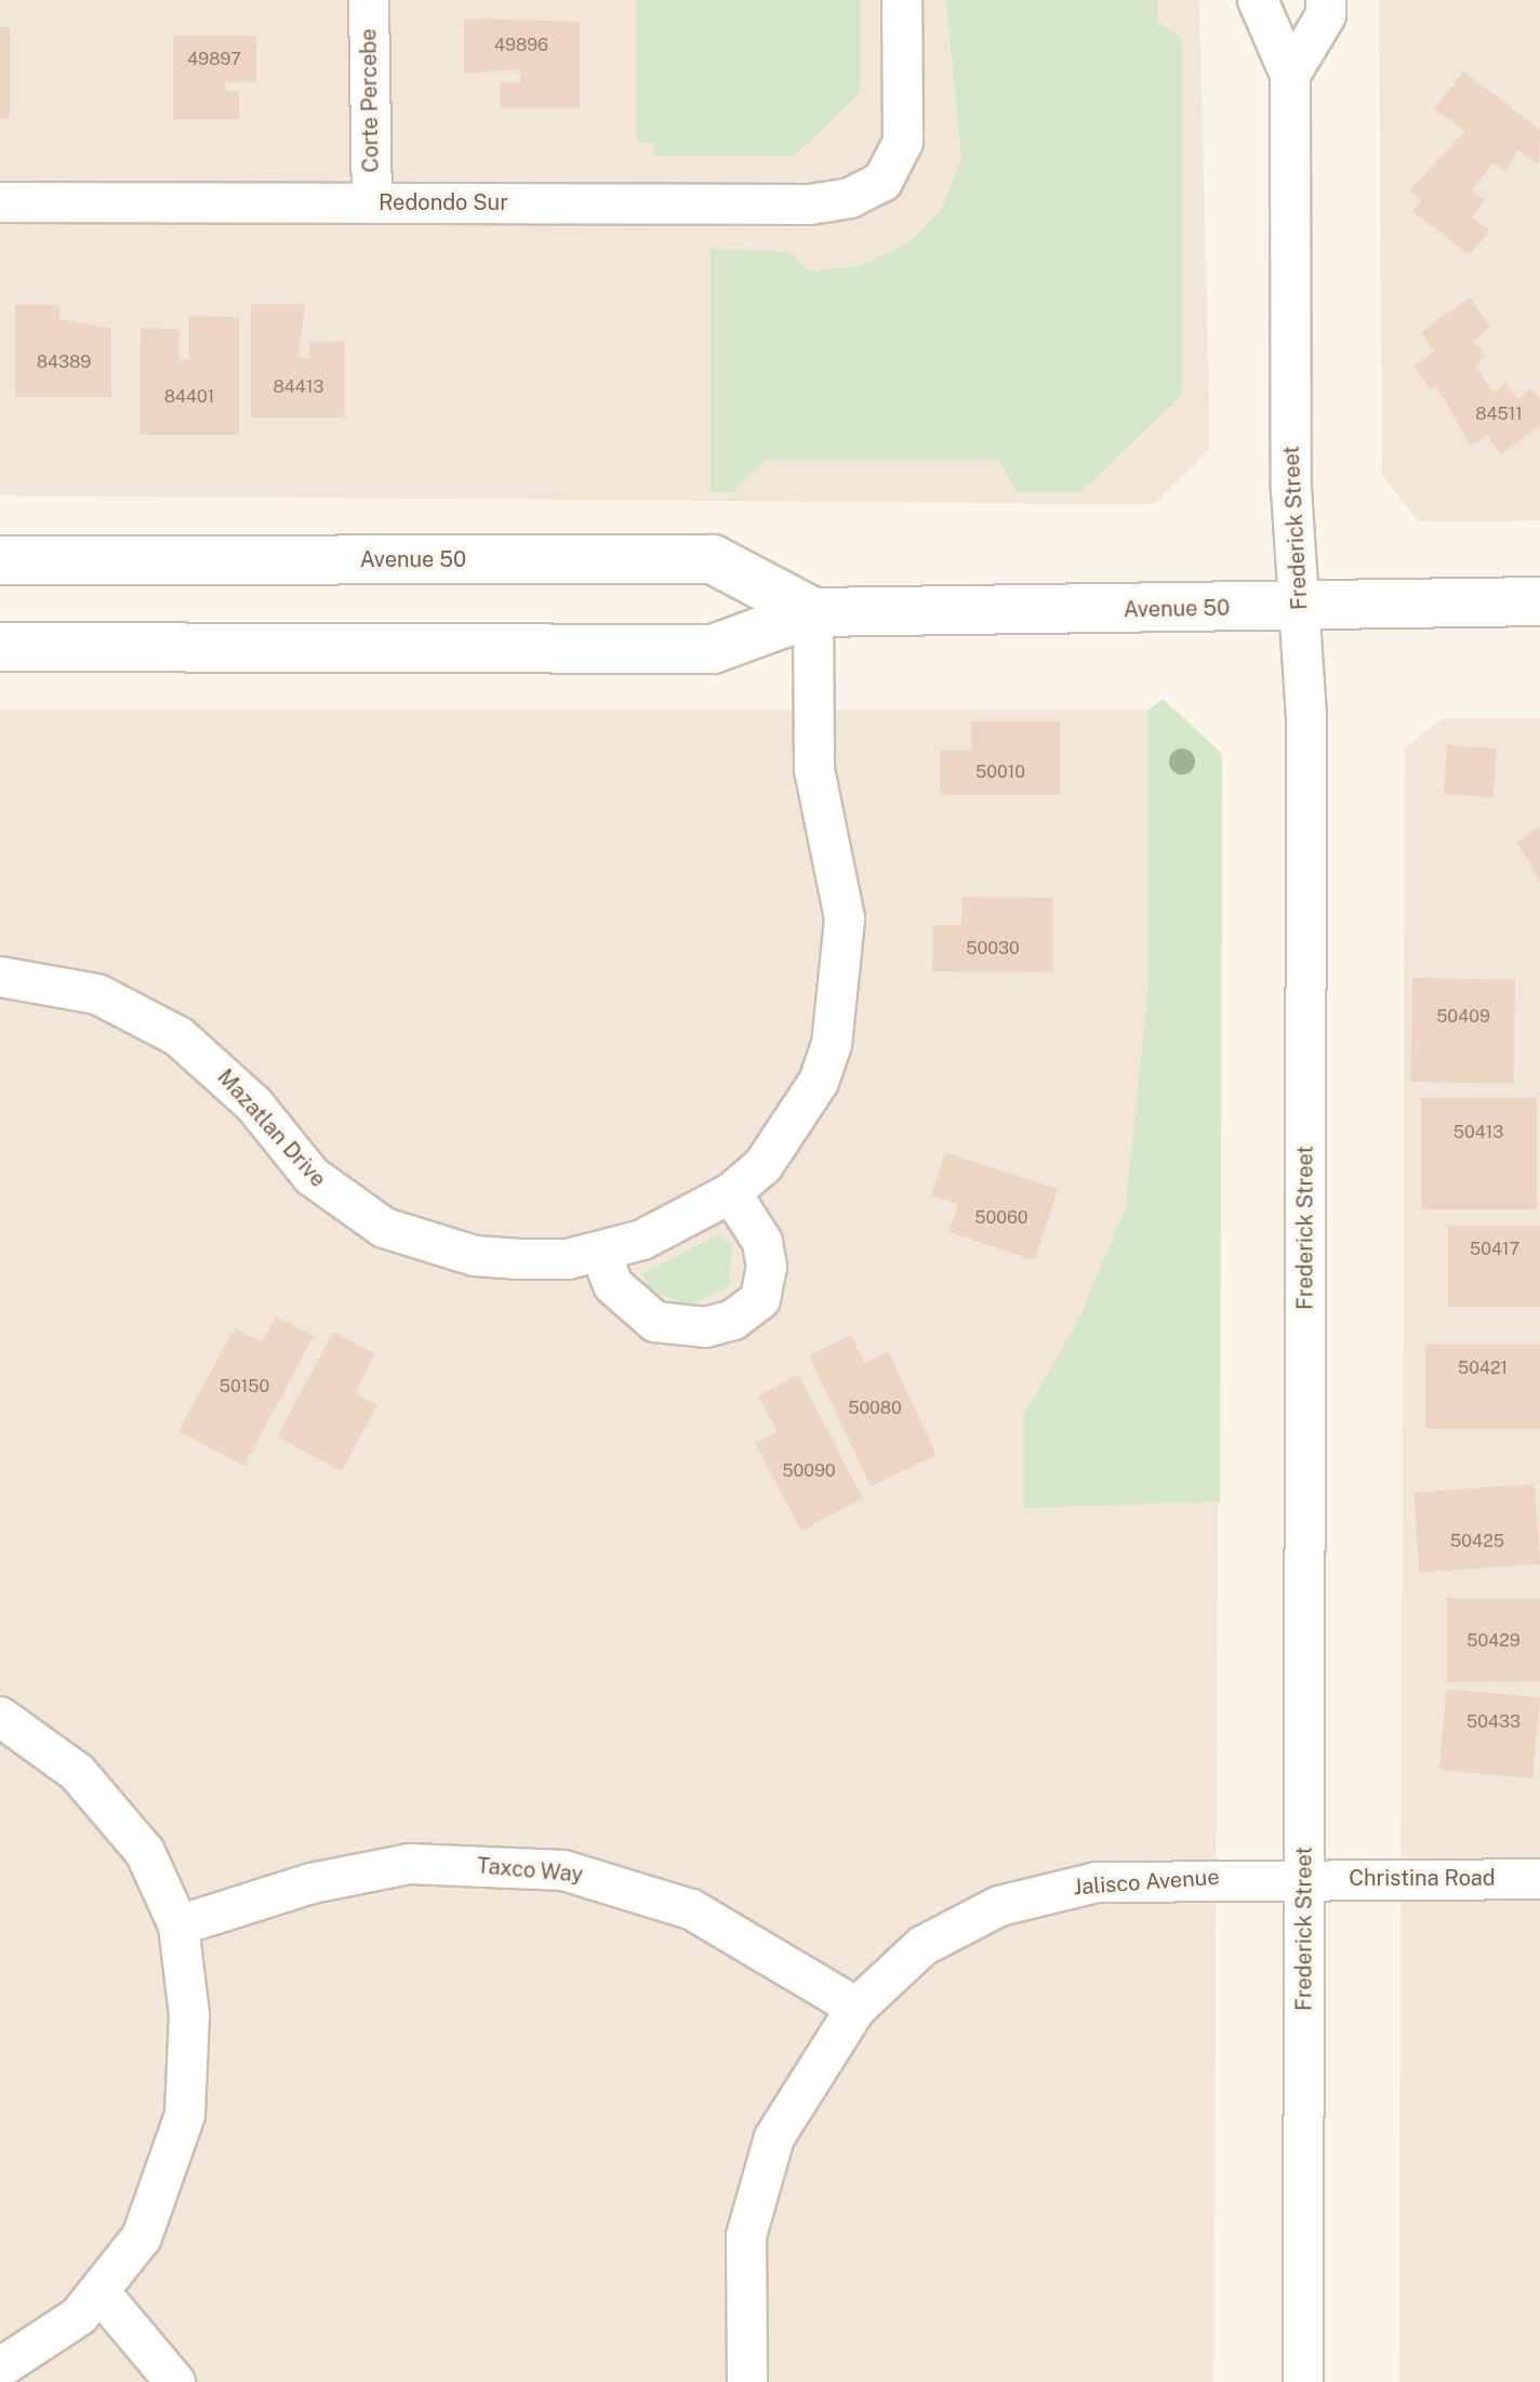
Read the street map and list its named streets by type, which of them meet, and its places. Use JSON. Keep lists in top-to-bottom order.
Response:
{
  "streets": {
    "main road": ["Avenue 50"],
    "street": [
      "Corte Percebe",
      "Redondo Sur",
      "Frederick Street",
      "Mazatlan Drive",
      "Taxco Way",
      "Christina Road",
      "Jalisco Avenue"
    ]
  },
  "crossings": [
    ["Corte Percebe", "Redondo Sur"],
    ["Frederick Street", "Avenue 50"],
    ["Frederick Street", "Christina Road"],
    ["Frederick Street", "Jalisco Avenue"],
    ["Avenue 50", "Mazatlan Drive"],
    ["Taxco Way", "Jalisco Avenue"],
    ["Christina Road", "Jalisco Avenue"]
  ],
  "house_numbers": [
    "49896",
    "49897",
    "84389",
    "84413",
    "84401",
    "84511",
    "50010",
    "50030",
    "50409",
    "50413",
    "50060",
    "50417",
    "50421",
    "50150",
    "50080",
    "50090",
    "50425",
    "50429",
    "50433"
  ]
}
